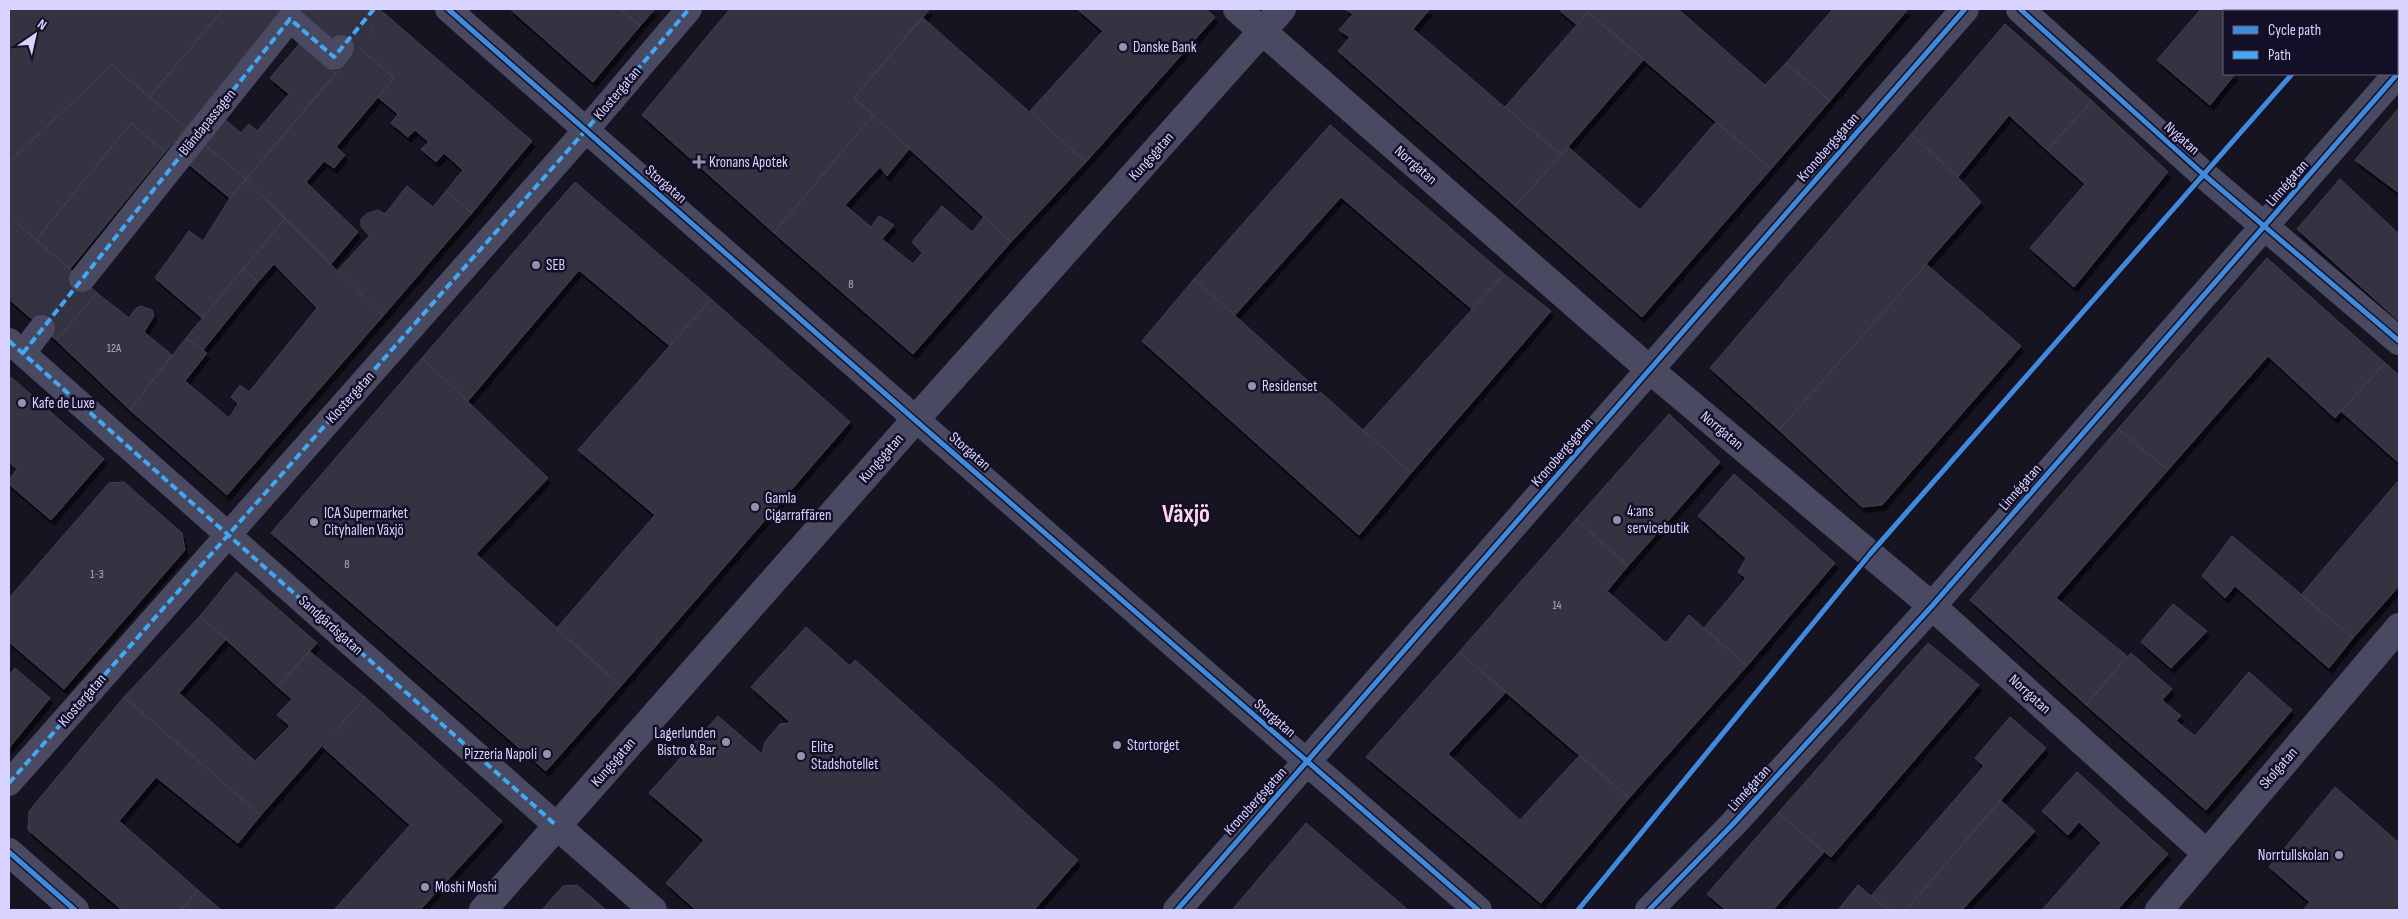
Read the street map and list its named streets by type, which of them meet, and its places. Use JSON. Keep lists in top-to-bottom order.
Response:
{
  "streets": {
    "street": [
      "Klostergatan",
      "Bländapassagen",
      "Nygatan",
      "Kronobergsgatan",
      "Kungsgatan",
      "Norrgatan",
      "Linnégatan",
      "Storgatan",
      "Sandgärdsgatan",
      "Skolgatan"
    ]
  },
  "crossings": [
    ["Klostergatan", "Storgatan"],
    ["Klostergatan", "Sandgärdsgatan"],
    ["Nygatan", "Linnégatan"],
    ["Kronobergsgatan", "Norrgatan"],
    ["Kronobergsgatan", "Storgatan"],
    ["Kungsgatan", "Norrgatan"],
    ["Kungsgatan", "Storgatan"],
    ["Kungsgatan", "Sandgärdsgatan"],
    ["Norrgatan", "Linnégatan"],
    ["Norrgatan", "Skolgatan"]
  ],
  "districts": ["Växjö"],
  "places": {
    "other": [
      "Danske Bank",
      "SEB",
      "Residenset",
      "Kafe de Luxe",
      "Gamla Cigarraffären",
      "4:ans servicebutik",
      "ICA Supermarket Cityhallen Växjö",
      "Lagerlunden Bistro & Bar",
      "Stortorget",
      "Pizzeria Napoli",
      "Elite Stadshotellet",
      "Norrtullskolan",
      "Moshi Moshi"
    ],
    "health": ["Kronans Apotek"]
  },
  "house_numbers": [
    "8",
    "12A",
    "8",
    "1-3",
    "14"
  ],
  "legend": ["Cycle path", "Path"],
  "north": "top right"
}
